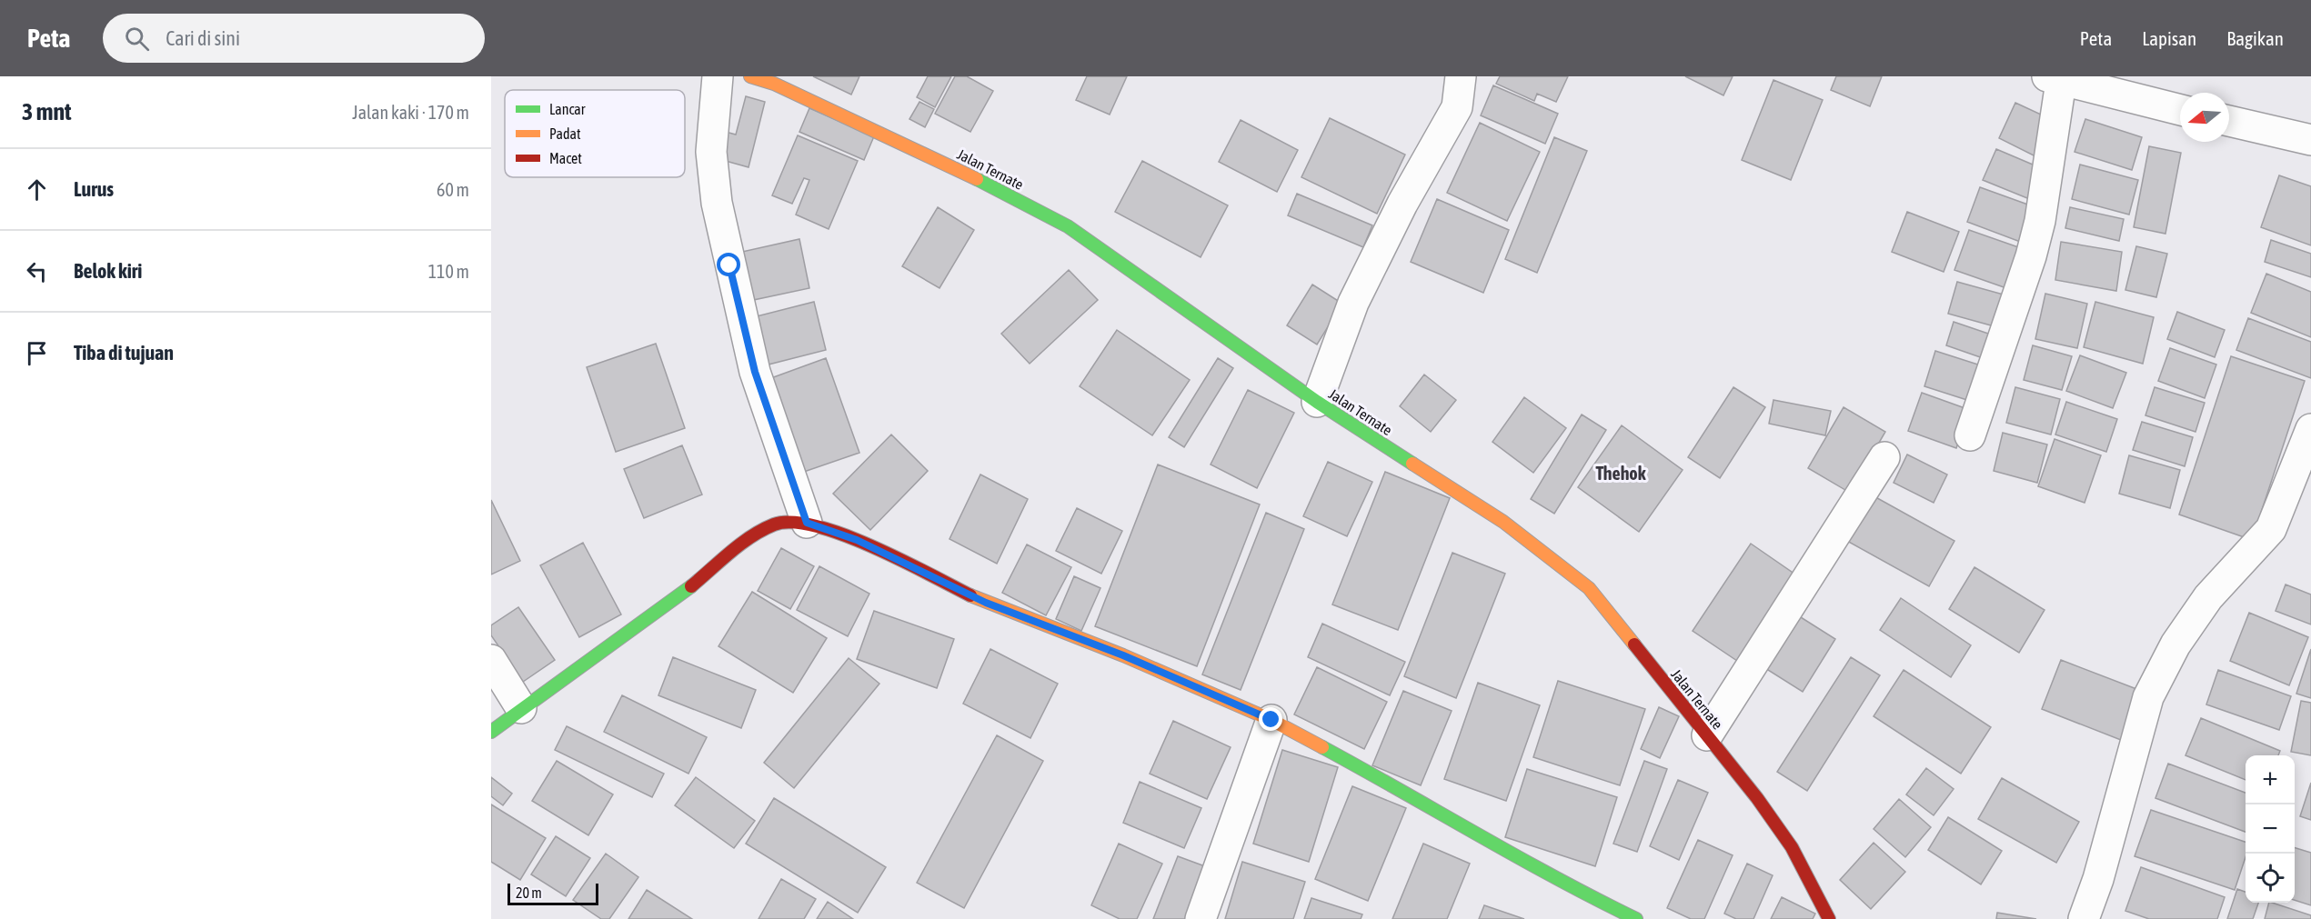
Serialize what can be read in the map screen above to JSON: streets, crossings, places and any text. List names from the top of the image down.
{
  "streets": {
    "street": ["Jalan Ternate"]
  },
  "districts": ["Thehok"],
  "legend": ["Lancar", "Padat", "Macet"],
  "scale_bar": "20 m",
  "north": "left",
  "page": {
    "header": "Peta",
    "search": "Cari di sini",
    "nav": ["Peta", "Lapisan", "Bagikan"],
    "heading": ["3 mnt", "Jalan kaki · 170 m"],
    "list": [
      ["Lurus", "60 m"],
      ["Belok kiri", "110 m"],
      "Tiba di tujuan"
    ],
    "map_buttons": ["+", "−"],
    "scale": "20 m"
  }
}
